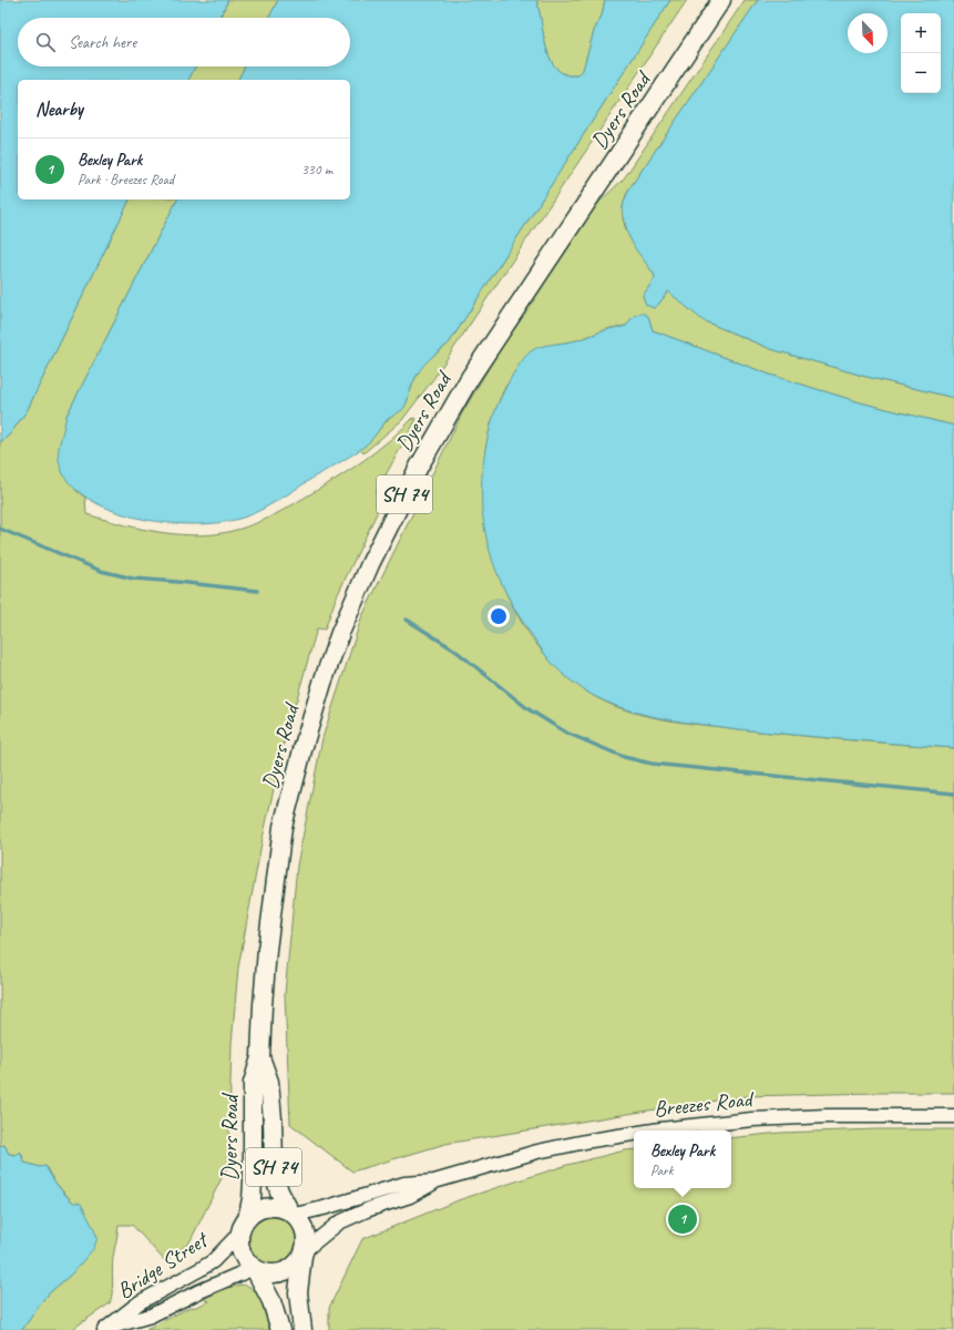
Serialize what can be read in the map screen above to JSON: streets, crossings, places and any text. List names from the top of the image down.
{
  "streets": {
    "highway": ["Dyers Road", "SH 74"],
    "main road": ["Breezes Road", "Bridge Street"]
  },
  "crossings": [
    ["Dyers Road", "SH 74"],
    ["Dyers Road", "Breezes Road"],
    ["Dyers Road", "Bridge Street"],
    ["SH 74", "Breezes Road"],
    ["SH 74", "Bridge Street"],
    ["Breezes Road", "Bridge Street"]
  ],
  "north": "bottom right",
  "page": {
    "map_buttons": ["+", "−"],
    "search": "Search here",
    "heading": "Nearby",
    "list": [
      {
        "mark": "1",
        "name": "Bexley Park",
        "note": "Park · Breezes Road",
        "value": "330 m"
      }
    ],
    "popup": ["Bexley Park", "Park"],
    "pins": "1"
  }
}
